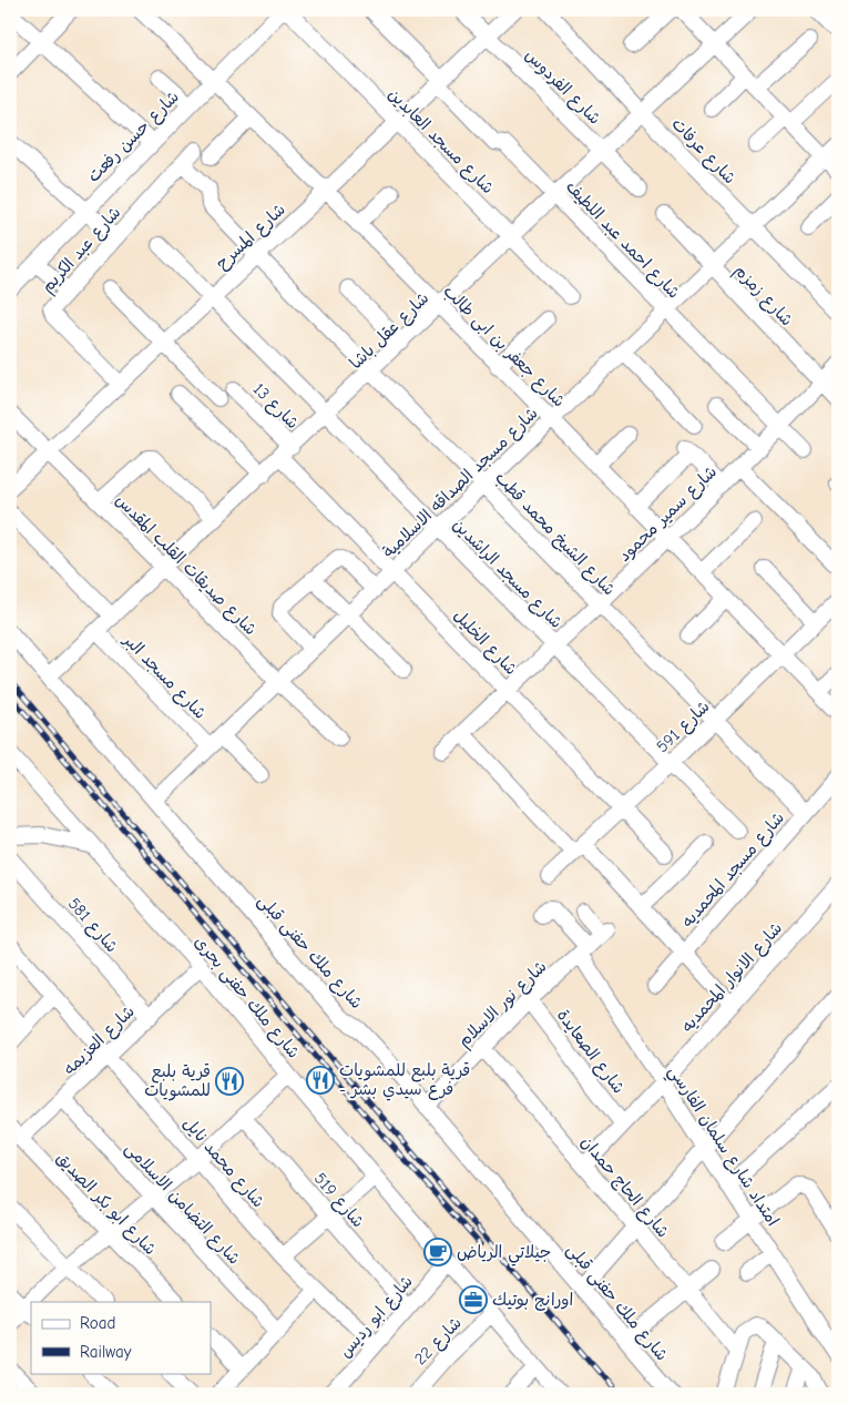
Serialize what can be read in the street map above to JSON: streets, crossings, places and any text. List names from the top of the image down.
{
  "streets": {
    "street": [
      "شارع الفردوس",
      "شارع حسن رفعت",
      "شارع مسجد العابدين",
      "شارع عرفات",
      "شارع المسرح",
      "شارع احمد عبد اللطيف",
      "شارع عبد الكريم",
      "شارع زمزم",
      "شارع عقل باشا",
      "شارع جعفر بن ابى طالب",
      "شارع 13",
      "شارع مسجد الصداقه الاسلامية",
      "شارع سمير محمود",
      "شارع الشيخ محمد قطب",
      "شارع صديقات القلب المقدس",
      "شارع مسجد الراشدين",
      "شارع الخليل",
      "شارع مسجد البر",
      "شارع 591",
      "شارع مسجد المحمديه",
      "شارع 581",
      "شارع ملك حفنى قبلى",
      "شارع الانوار المحمديه",
      "شارع ملك حفنى بحرى",
      "شارع نور الاسلام",
      "شارع العزيمه",
      "شارع الصعايدة",
      "امتداد شارع سلمان الفارسي",
      "شارع محمد نايل",
      "شارع الحاج حمدان",
      "شارع 519",
      "شارع ابو بكر الصديق",
      "شارع التضامن الاسلامى",
      "شارع ابو رديس",
      "شارع 22"
    ]
  },
  "crossings": [
    ["شارع الفردوس", "شارع المسرح"],
    ["شارع الفردوس", "شارع عقل باشا"],
    ["شارع حسن رفعت", "شارع جعفر بن ابى طالب"],
    ["شارع مسجد العابدين", "شارع المسرح"],
    ["شارع مسجد العابدين", "شارع عقل باشا"],
    ["شارع عرفات", "شارع عقل باشا"],
    ["شارع عرفات", "شارع مسجد الصداقه الاسلامية"],
    ["شارع المسرح", "شارع احمد عبد اللطيف"],
    ["شارع المسرح", "شارع عبد الكريم"],
    ["شارع المسرح", "شارع جعفر بن ابى طالب"],
    ["شارع المسرح", "شارع الشيخ محمد قطب"],
    ["شارع المسرح", "شارع صديقات القلب المقدس"],
    ["شارع المسرح", "شارع مسجد الراشدين"],
    ["شارع احمد عبد اللطيف", "شارع عقل باشا"],
    ["شارع احمد عبد اللطيف", "شارع مسجد الصداقه الاسلامية"],
    ["شارع احمد عبد اللطيف", "شارع سمير محمود"],
    ["شارع زمزم", "شارع مسجد الصداقه الاسلامية"],
    ["شارع زمزم", "شارع سمير محمود"],
    ["شارع عقل باشا", "شارع جعفر بن ابى طالب"],
    ["شارع عقل باشا", "شارع 13"],
    ["شارع عقل باشا", "شارع الشيخ محمد قطب"],
    ["شارع عقل باشا", "شارع صديقات القلب المقدس"],
    ["شارع عقل باشا", "شارع مسجد الراشدين"],
    ["شارع عقل باشا", "شارع الخليل"],
    ["شارع عقل باشا", "شارع مسجد البر"],
    ["شارع عقل باشا", "شارع ملك حفنى قبلى"],
    ["شارع جعفر بن ابى طالب", "شارع مسجد الصداقه الاسلامية"],
    ["شارع جعفر بن ابى طالب", "شارع سمير محمود"],
    ["شارع جعفر بن ابى طالب", "شارع 591"],
    ["شارع 13", "شارع الخليل"],
    ["شارع مسجد الصداقه الاسلامية", "شارع الشيخ محمد قطب"],
    ["شارع مسجد الصداقه الاسلامية", "شارع صديقات القلب المقدس"],
    ["شارع مسجد الصداقه الاسلامية", "شارع مسجد الراشدين"],
    ["شارع مسجد الصداقه الاسلامية", "شارع الخليل"],
    ["شارع مسجد الصداقه الاسلامية", "شارع مسجد البر"],
    ["شارع مسجد الصداقه الاسلامية", "شارع ملك حفنى قبلى"],
    ["شارع سمير محمود", "شارع الشيخ محمد قطب"],
    ["شارع سمير محمود", "شارع مسجد الراشدين"],
    ["شارع سمير محمود", "شارع الخليل"],
    ["شارع الشيخ محمد قطب", "شارع 591"],
    ["شارع الشيخ محمد قطب", "شارع مسجد المحمديه"],
    ["شارع مسجد الراشدين", "شارع 591"],
    ["شارع الخليل", "شارع 591"],
    ["شارع 581", "شارع العزيمه"],
    ["شارع ملك حفنى قبلى", "شارع نور الاسلام"],
    ["شارع الانوار المحمديه", "شارع الصعايدة"],
    ["شارع الانوار المحمديه", "امتداد شارع سلمان الفارسي"],
    ["شارع الانوار المحمديه", "شارع الحاج حمدان"],
    ["شارع ملك حفنى بحرى", "شارع العزيمه"],
    ["شارع ملك حفنى بحرى", "شارع ابو رديس"],
    ["شارع ملك حفنى بحرى", "شارع 22"],
    ["شارع نور الاسلام", "شارع الصعايدة"],
    ["شارع نور الاسلام", "امتداد شارع سلمان الفارسي"],
    ["شارع نور الاسلام", "شارع الحاج حمدان"],
    ["شارع العزيمه", "شارع محمد نايل"],
    ["شارع العزيمه", "شارع ابو بكر الصديق"],
    ["شارع العزيمه", "شارع التضامن الاسلامى"],
    ["شارع محمد نايل", "شارع ابو رديس"],
    ["شارع 519", "شارع ابو رديس"]
  ],
  "places": {
    "restaurant": ["قرية بلبع للمشويات - فرع سيدي بشر", "قرية بلبع للمشويات"],
    "cafe": ["جيلاتي الرياض"],
    "office": ["اورانج بوتيك"]
  },
  "legend": ["Road", "Railway"]
}
